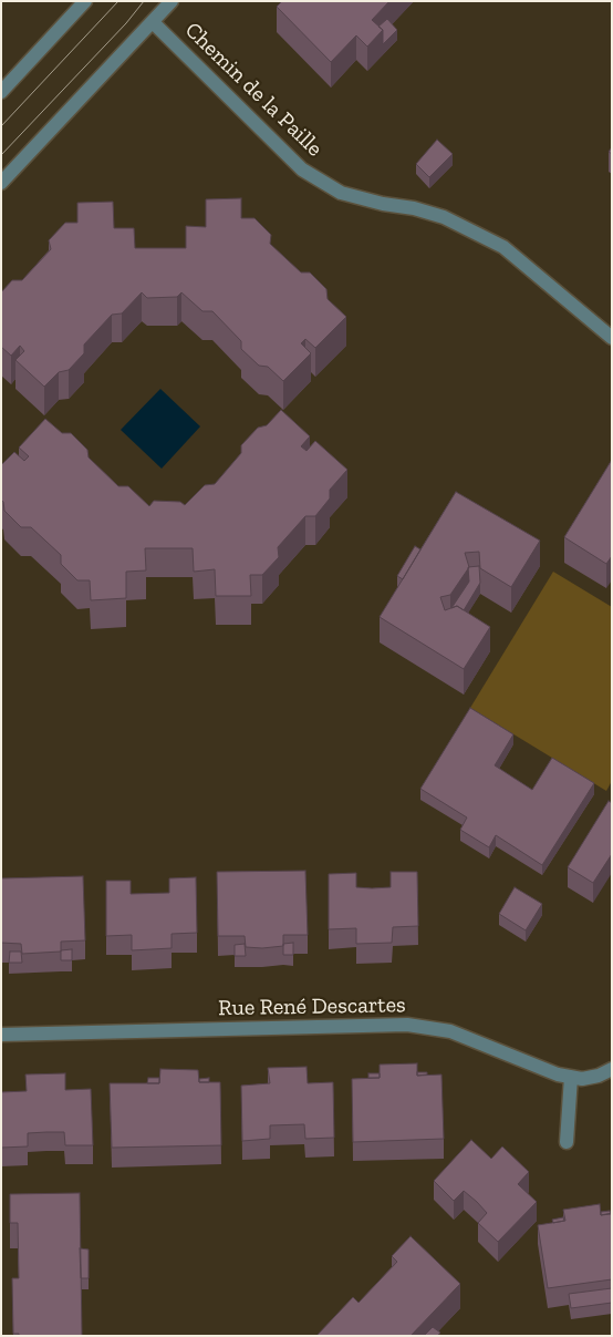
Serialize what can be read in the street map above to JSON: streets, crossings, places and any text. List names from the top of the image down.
{
  "streets": {
    "street": ["Chemin de la Paille", "Rue René Descartes"]
  }
}
